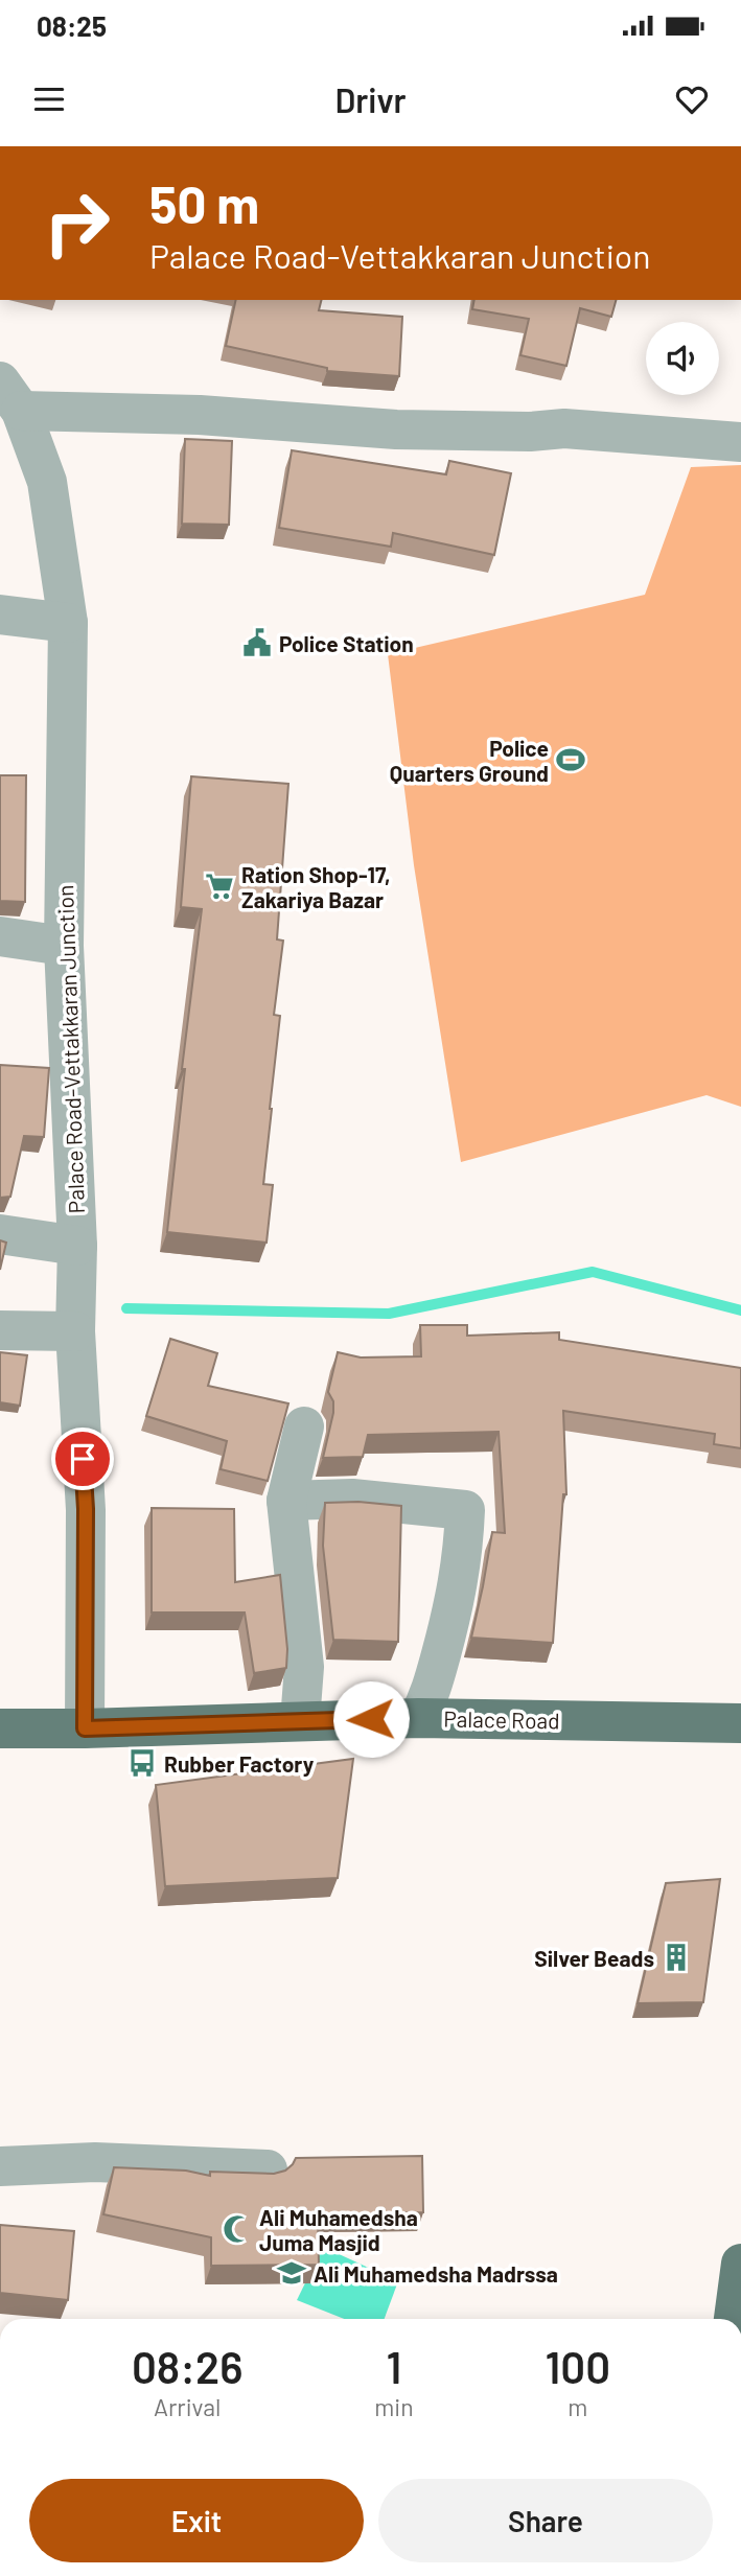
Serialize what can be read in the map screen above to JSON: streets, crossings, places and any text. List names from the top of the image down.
{
  "streets": {
    "main road": ["Palace Road"],
    "street": ["Palace Road-Vettakkaran Junction"]
  },
  "crossings": [
    ["Palace Road-Vettakkaran Junction", "Palace Road"]
  ],
  "places": {
    "public building": ["Police Station"],
    "sports": ["Police Quarters Ground"],
    "supermarket": ["Ration Shop-17, Zakariya Bazar"],
    "bus stop": ["Rubber Factory"],
    "building": ["Silver Beads"],
    "mosque": ["Ali Muhamedsha Juma Masjid"],
    "school or university": ["Ali Muhamedsha Madrssa"]
  },
  "page": {
    "status": "08:25",
    "header": "Drivr",
    "turn": ["50 m", "Palace Road-Vettakkaran Junction"],
    "eta": [
      "08:26",
      "Arrival",
      "1",
      "min",
      "100",
      "m"
    ],
    "buttons": ["Exit", "Share"]
  }
}
